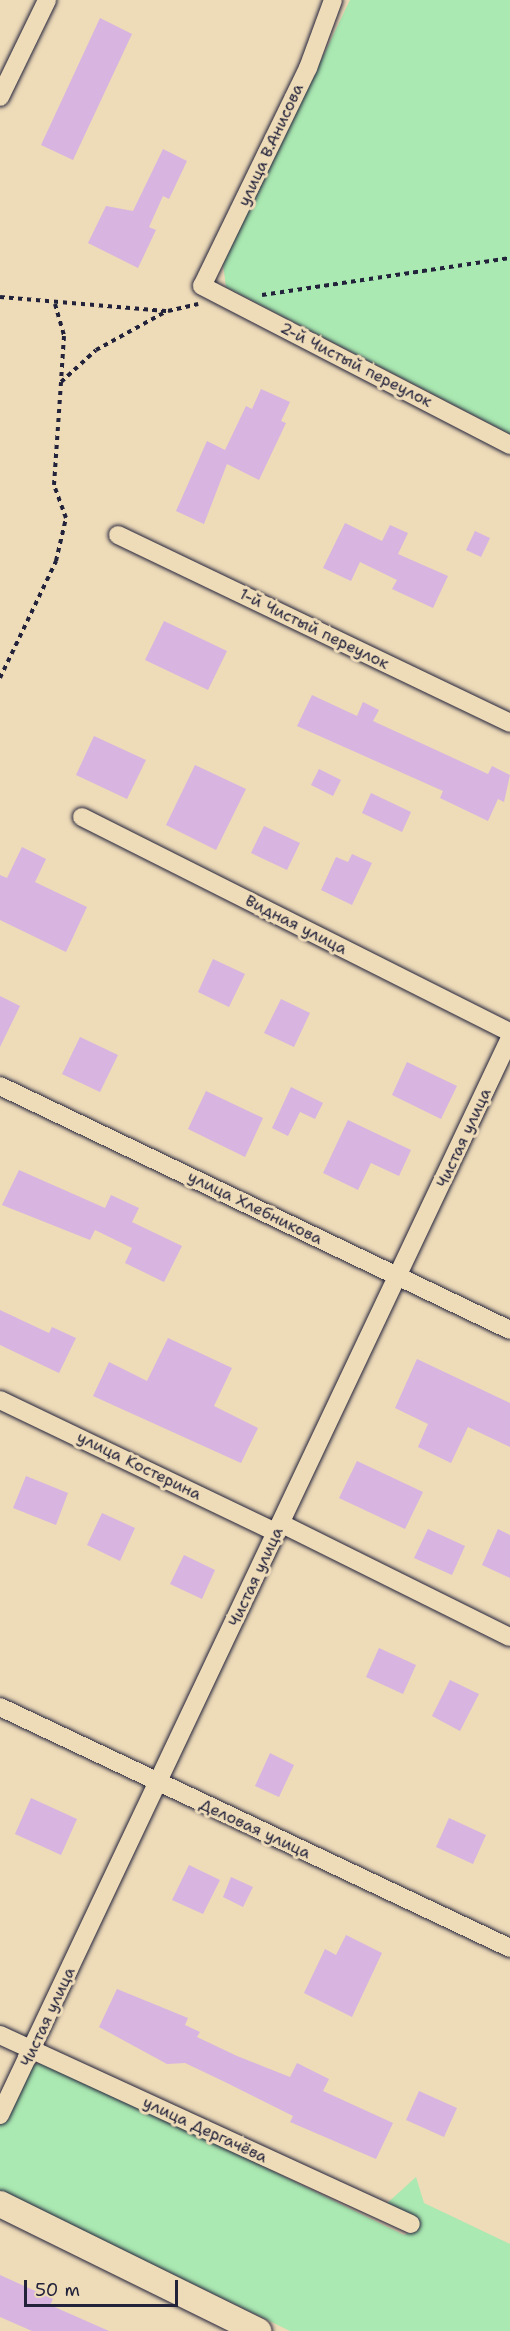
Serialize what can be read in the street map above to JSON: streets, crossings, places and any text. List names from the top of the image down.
{
  "streets": {
    "street": [
      "улица В.Анисова",
      "2-й Чистый переулок",
      "1-й Чистый переулок",
      "Видная улица",
      "Чистая улица",
      "улица Хлебникова",
      "улица Костерина",
      "Деловая улица",
      "улица Дергачёва"
    ]
  },
  "crossings": [
    ["улица В.Анисова", "2-й Чистый переулок"],
    ["Чистая улица", "улица Хлебникова"],
    ["Чистая улица", "улица Костерина"],
    ["Чистая улица", "Деловая улица"],
    ["Чистая улица", "улица Дергачёва"]
  ],
  "scale_bar": "50 m"
}
